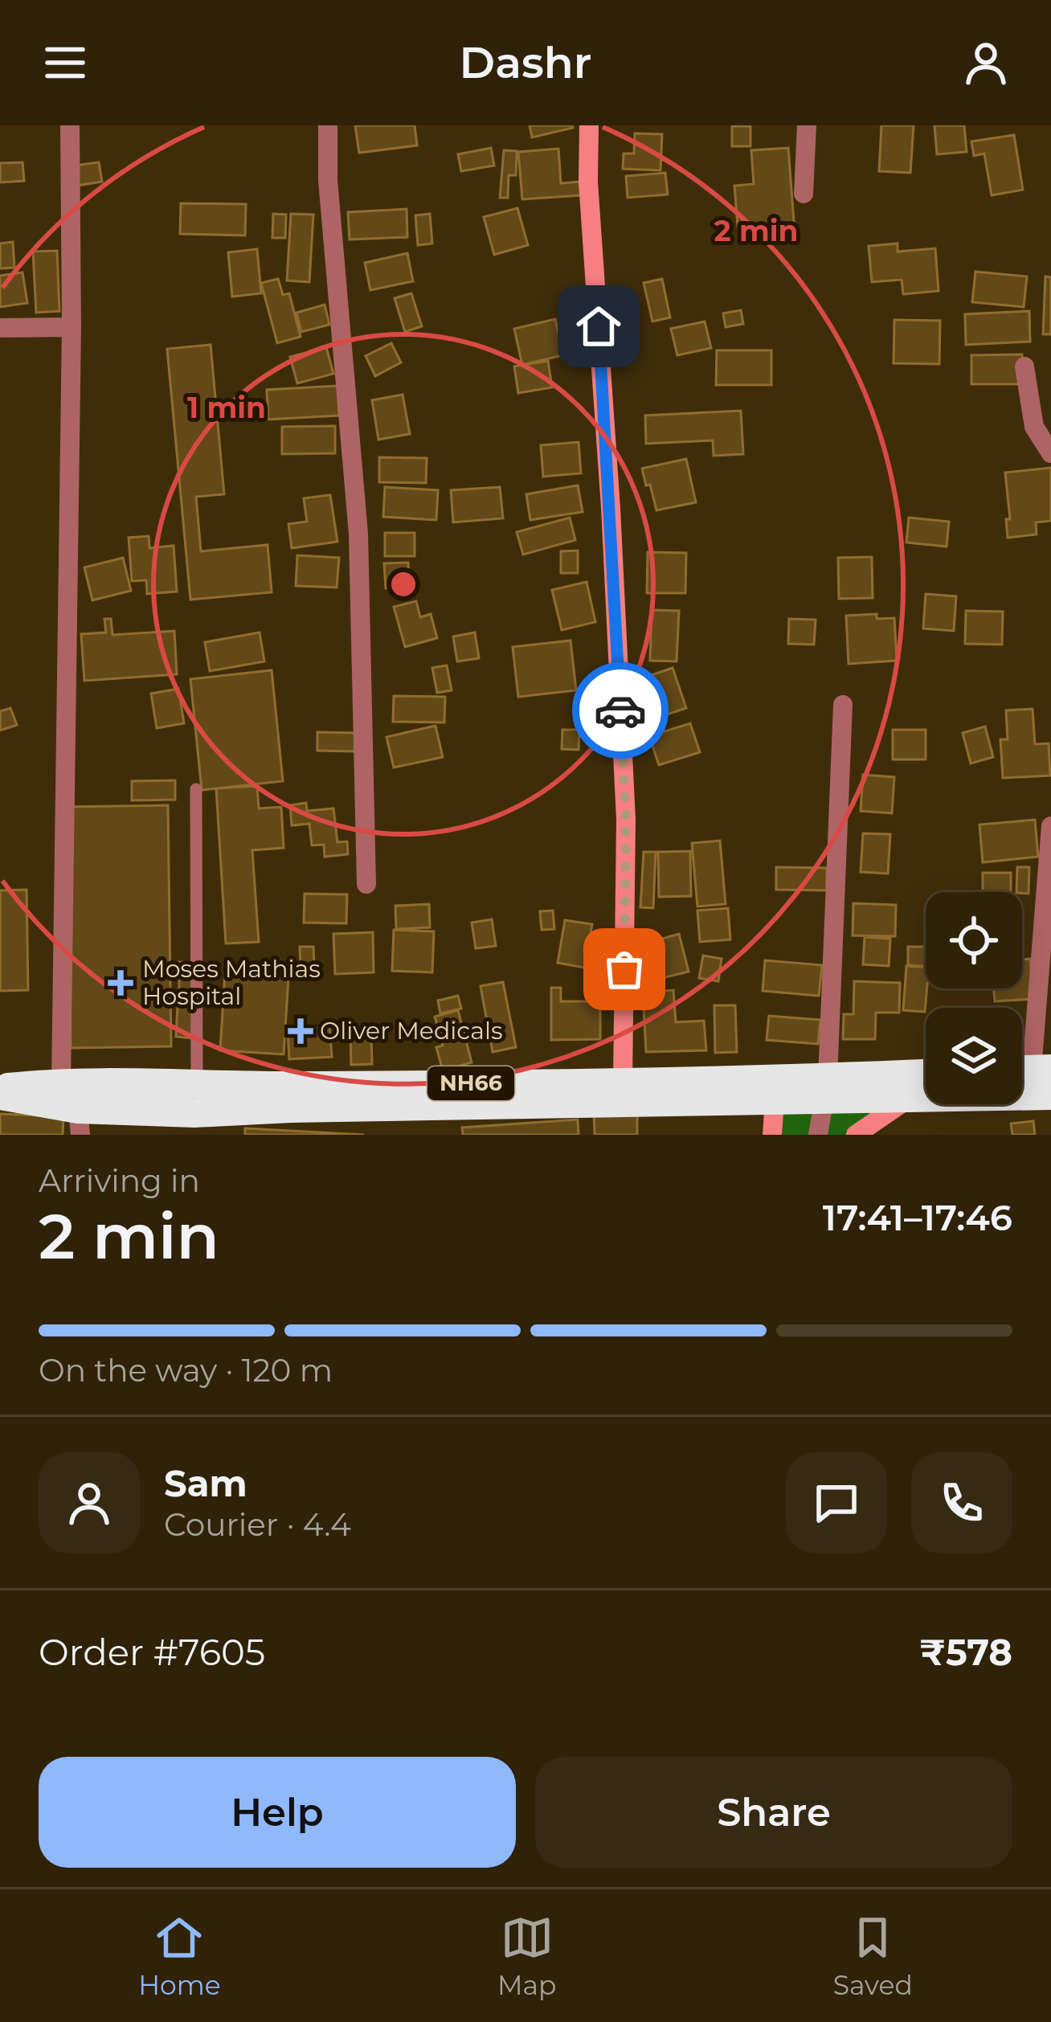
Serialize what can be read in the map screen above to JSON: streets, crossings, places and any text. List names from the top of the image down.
{
  "streets": {
    "highway": ["NH66"]
  },
  "places": {
    "health": ["Moses Mathias Hospital", "Oliver Medicals"]
  },
  "page": {
    "header": "Dashr",
    "heading": ["2 min", "Arriving in", "17:41–17:46"],
    "panel": [
      "Sam",
      "Courier · 4.4",
      "Order #7605",
      "₹578"
    ],
    "bar": "On the way · 120 m",
    "buttons": ["Help", "Share"],
    "tabs": ["Home", "Map", "Saved"]
  },
  "rings": ["2 min", "1 min"]
}
